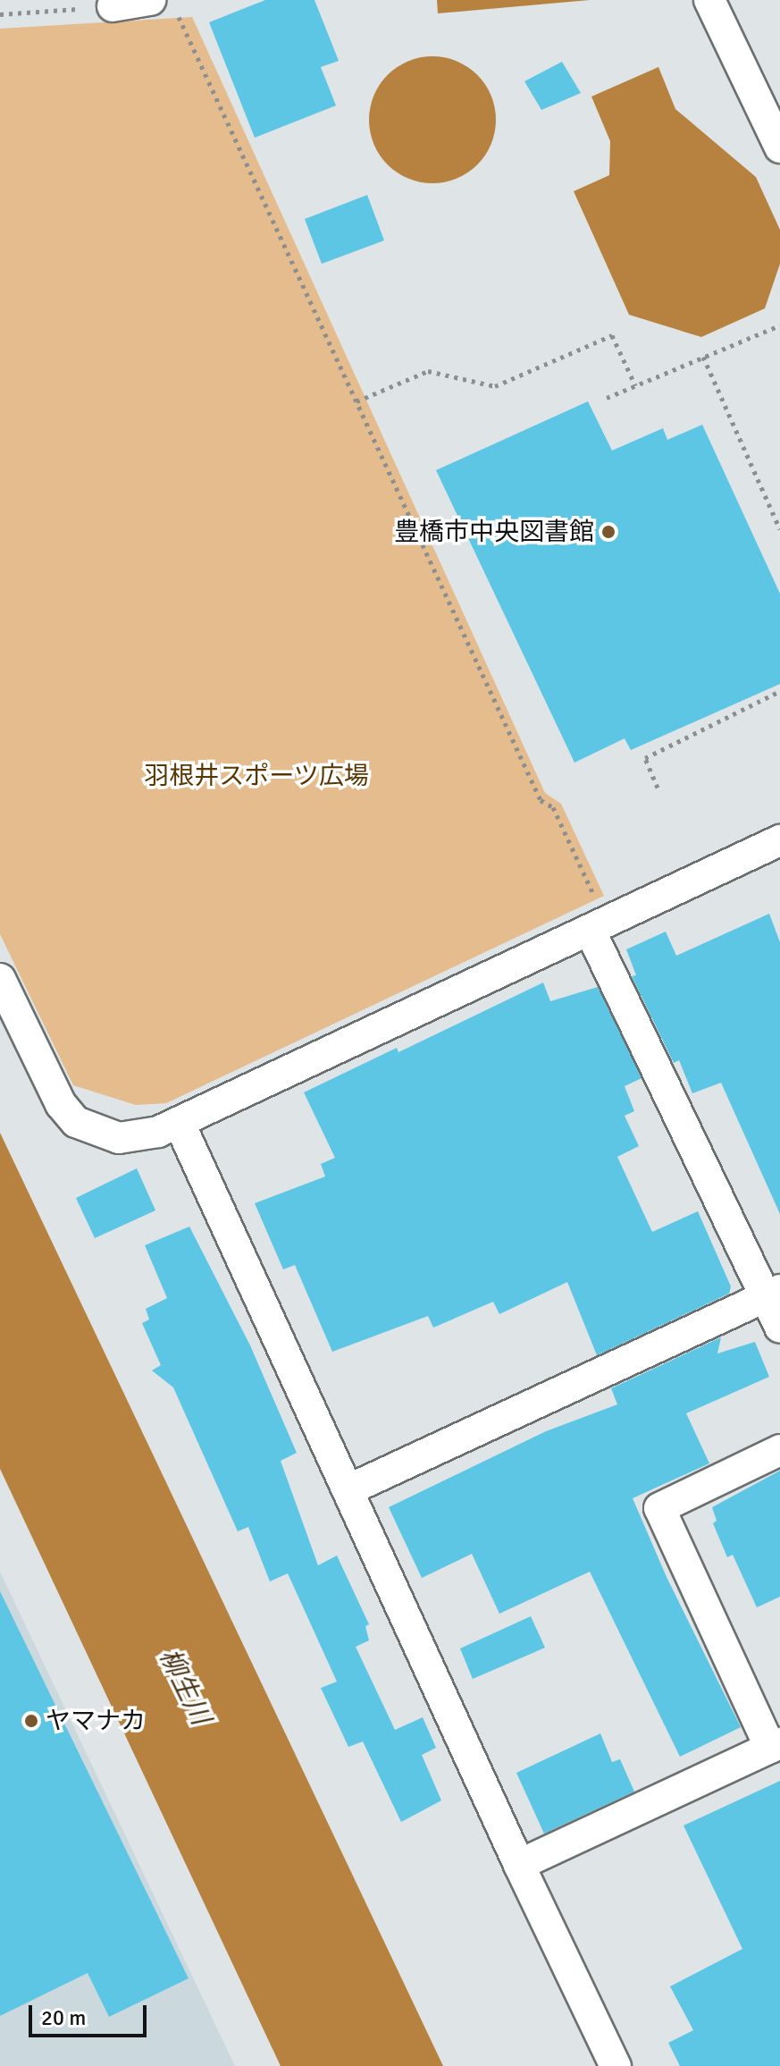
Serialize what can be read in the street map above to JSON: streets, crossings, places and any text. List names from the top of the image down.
{
  "water": ["柳生川"],
  "parks": ["羽根井スポーツ広場"],
  "places": ["豊橋市中央図書館", "ヤマナカ"],
  "scale_bar": "20 m"
}
